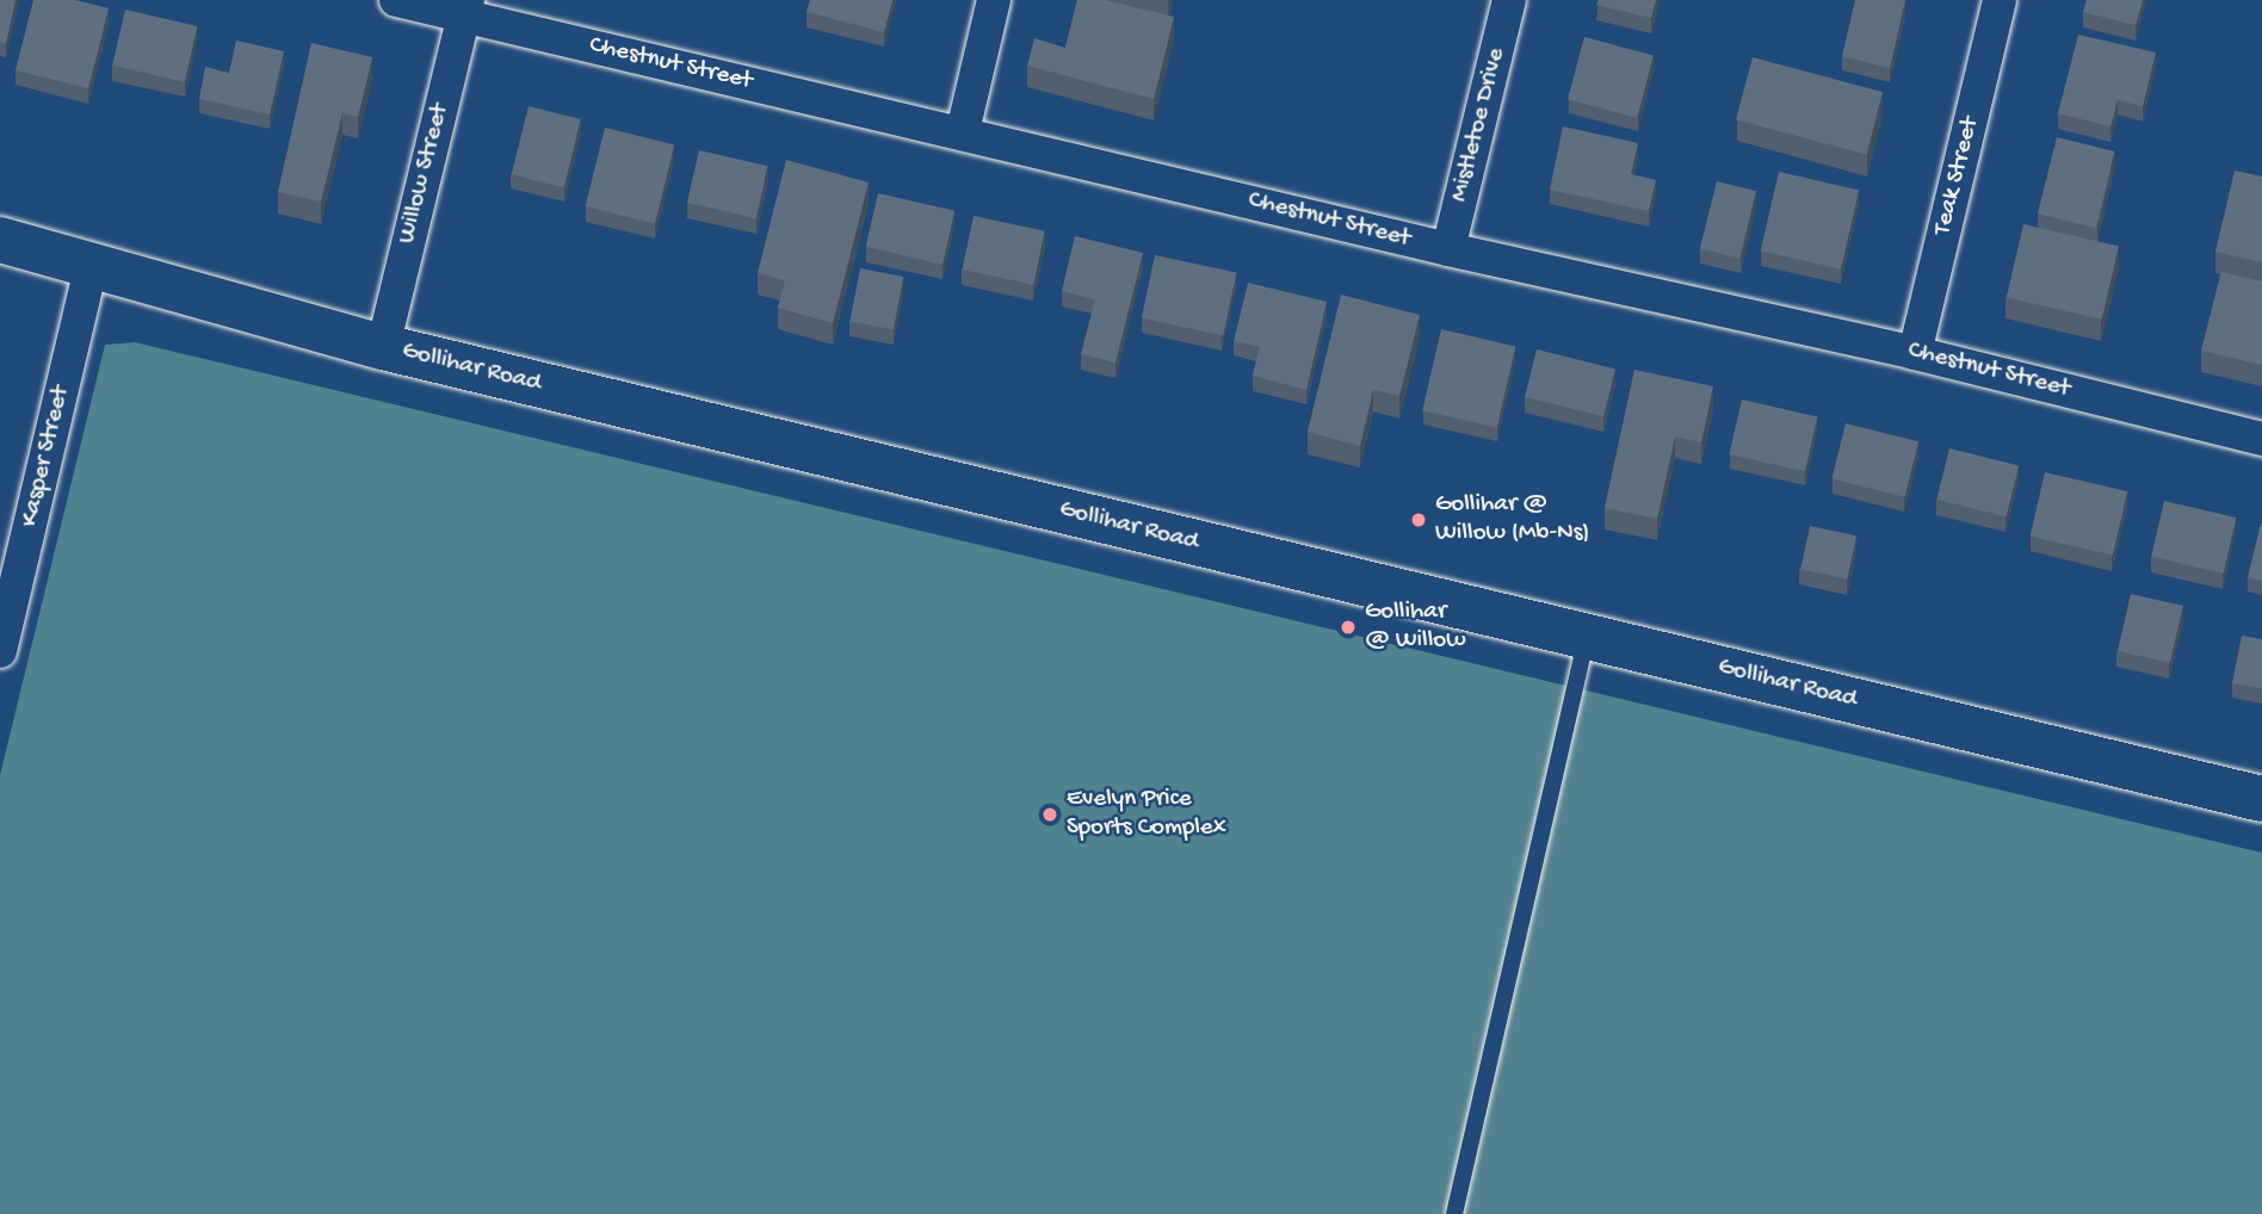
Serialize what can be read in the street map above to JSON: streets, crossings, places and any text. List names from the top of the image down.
{
  "streets": {
    "main road": ["Gollihar Road"],
    "street": [
      "Chestnut Street",
      "Mistletoe Drive",
      "Willow Street",
      "Teak Street",
      "Kasper Street"
    ]
  },
  "crossings": [
    ["Chestnut Street", "Mistletoe Drive"],
    ["Chestnut Street", "Willow Street"],
    ["Chestnut Street", "Teak Street"],
    ["Willow Street", "Gollihar Road"],
    ["Gollihar Road", "Kasper Street"]
  ],
  "places": ["Gollihar @ Willow (Mb-Ns)", "Gollihar @ Willow", "Evelyn Price Sports Complex"]
}
